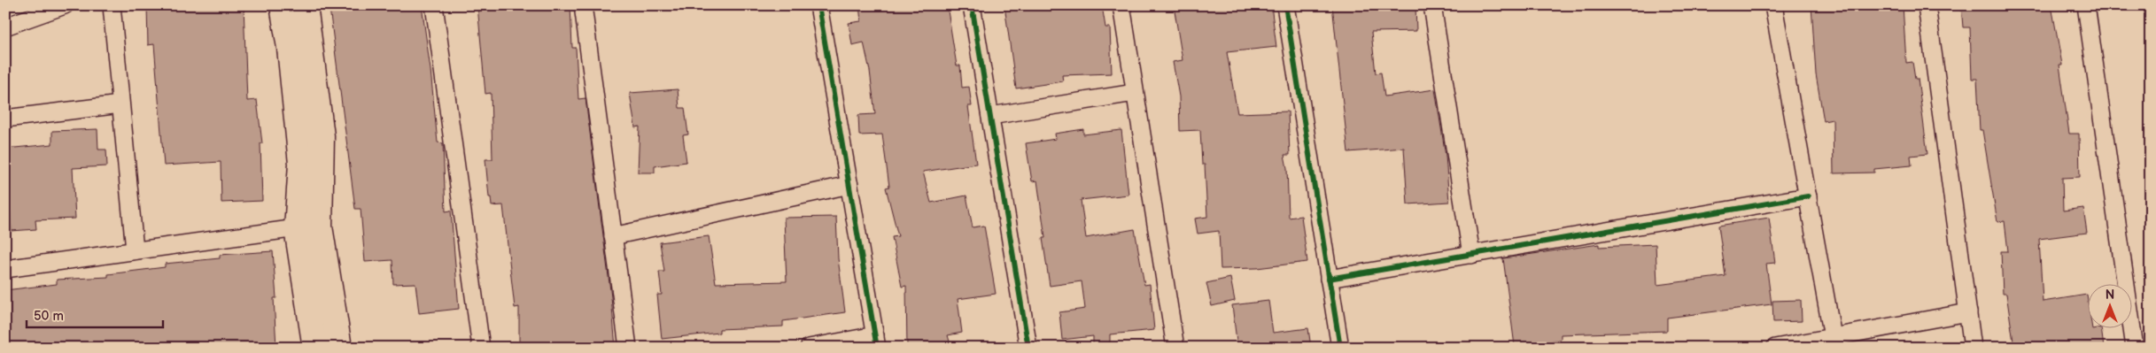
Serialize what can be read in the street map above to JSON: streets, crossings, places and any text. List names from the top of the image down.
{
  "scale_bar": "50 m",
  "north": "top"
}
